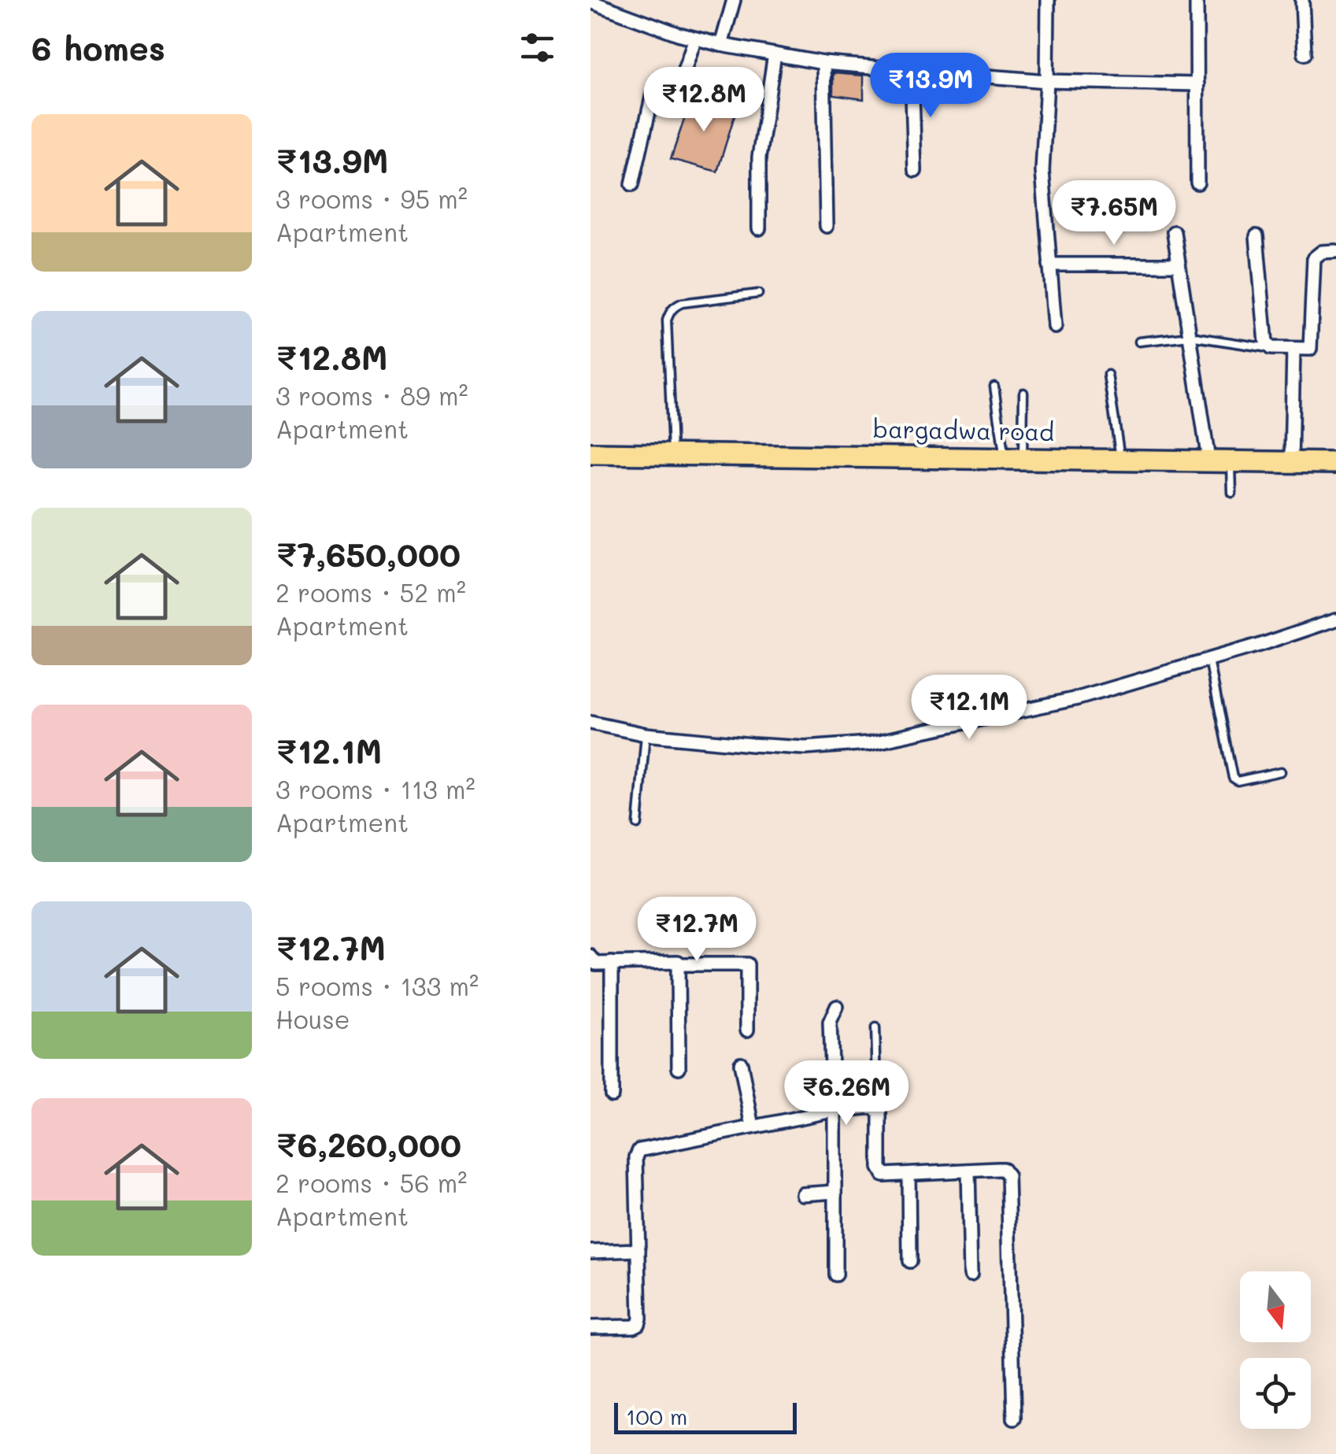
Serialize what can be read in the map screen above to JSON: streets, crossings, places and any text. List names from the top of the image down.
{
  "streets": {
    "main road": ["bargadwa road"]
  },
  "scale_bar": "100 m",
  "north": "bottom",
  "page": {
    "heading": "6 homes",
    "price": [
      "₹13.9M",
      "₹12.8M",
      "₹7.65M",
      "₹12.1M",
      "₹12.7M",
      "₹6.26M"
    ],
    "list": [
      {
        "name": "₹13.9M",
        "note": "3 rooms · 95 m² · Apartment"
      },
      {
        "name": "₹12.8M",
        "note": "3 rooms · 89 m² · Apartment"
      },
      {
        "name": "₹7,650,000",
        "note": "2 rooms · 52 m² · Apartment"
      },
      {
        "name": "₹12.1M",
        "note": "3 rooms · 113 m² · Apartment"
      },
      {
        "name": "₹12.7M",
        "note": "5 rooms · 133 m² · House"
      },
      {
        "name": "₹6,260,000",
        "note": "2 rooms · 56 m² · Apartment"
      }
    ],
    "scale": "100 m"
  }
}
